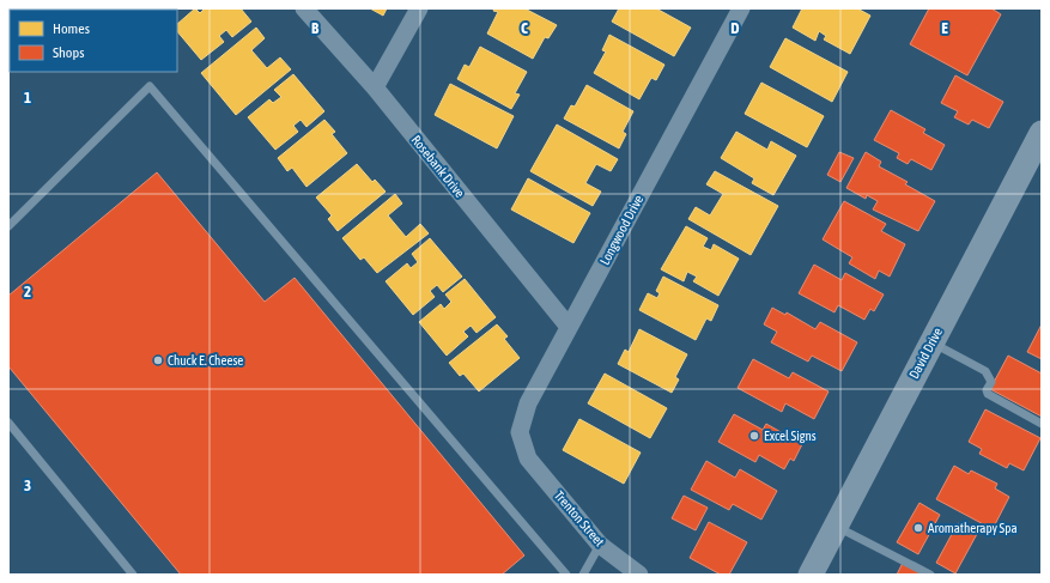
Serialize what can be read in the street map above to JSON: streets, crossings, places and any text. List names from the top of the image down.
{
  "streets": {
    "main road": ["David Drive"],
    "street": ["Rosebank Drive", "Longwood Drive", "Trenton Street"]
  },
  "crossings": [
    ["Rosebank Drive", "Longwood Drive"],
    ["Longwood Drive", "Trenton Street"]
  ],
  "places": ["Chuck E. Cheese", "Excel Signs", "Aromatherapy Spa"],
  "legend": ["Homes", "Shops"],
  "grid": {
    "columns": [
      "B",
      "C",
      "D",
      "E"
    ],
    "rows": ["1", "2", "3"]
  }
}
